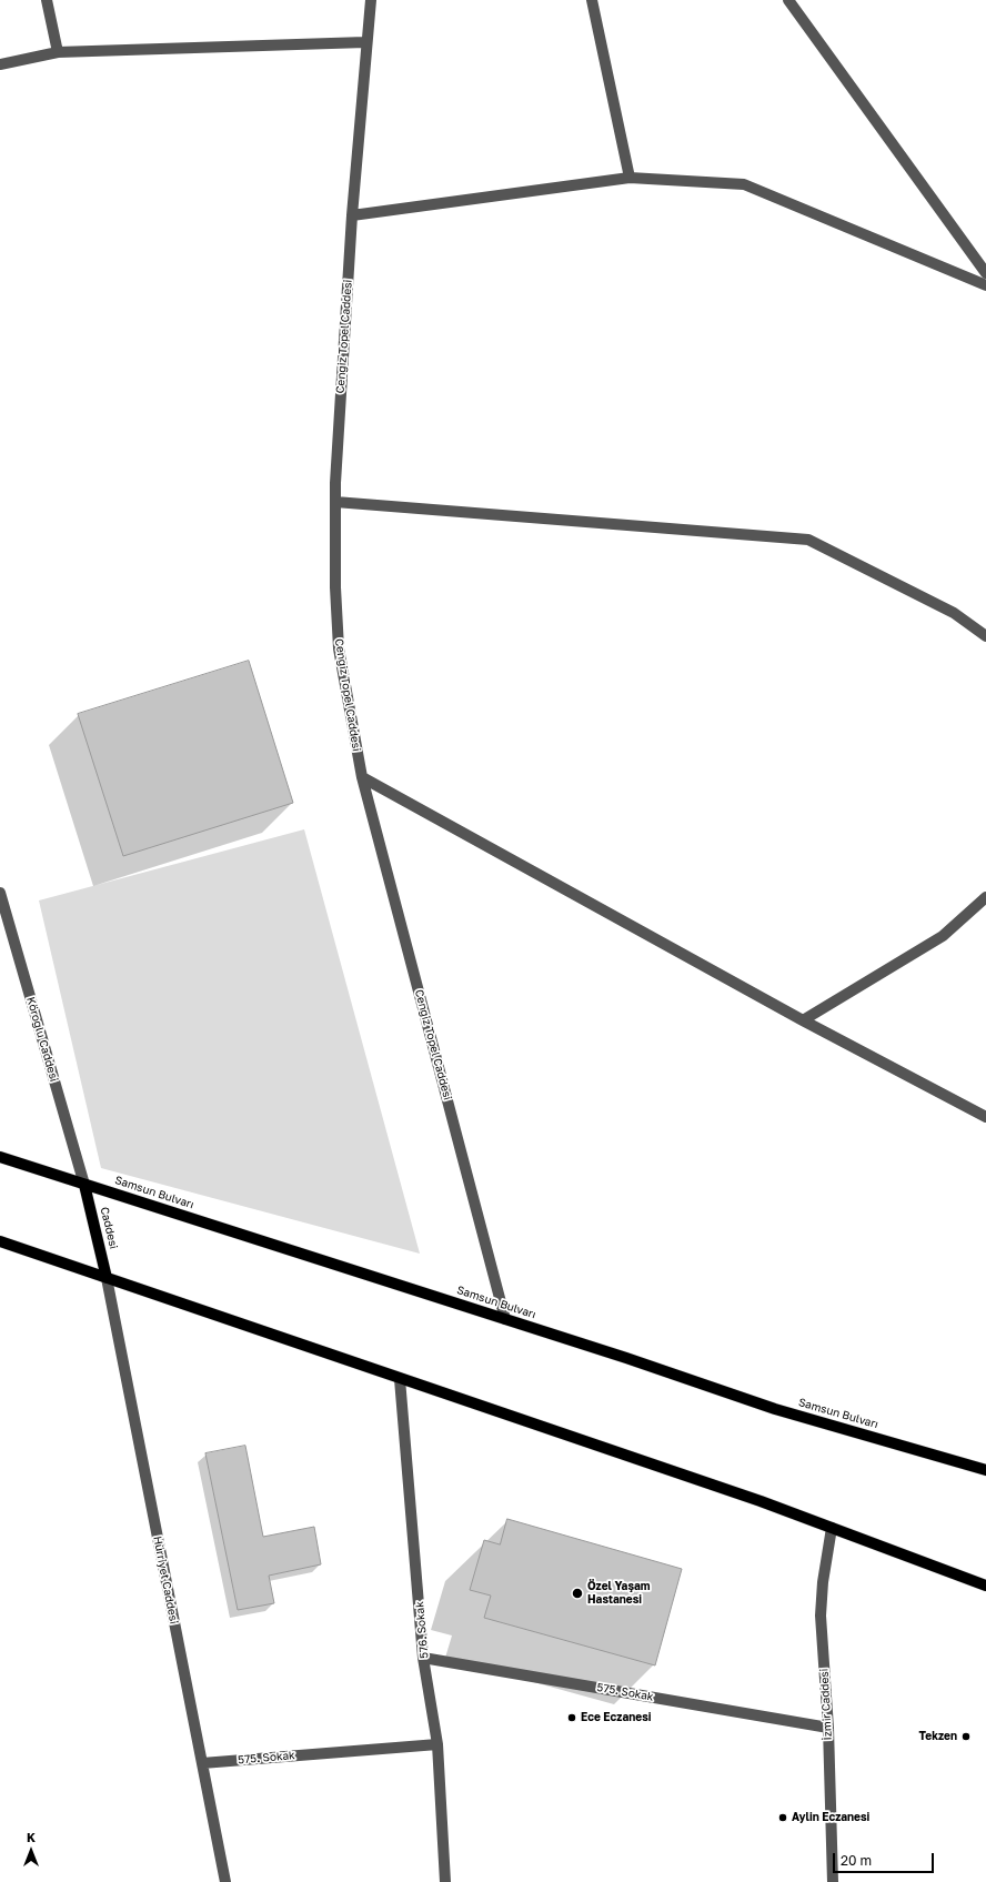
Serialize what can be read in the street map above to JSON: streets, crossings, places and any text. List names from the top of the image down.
{
  "streets": {
    "main road": ["Samsun Bulvarı", "Caddesi"],
    "street": [
      "Cengiz Topel Caddesi",
      "Köroğlu Caddesi",
      "Hürriyet Caddesi",
      "576. Sokak",
      "575. Sokak",
      "İzmir Caddesi"
    ]
  },
  "crossings": [
    ["Cengiz Topel Caddesi", "Samsun Bulvarı"],
    ["Köroğlu Caddesi", "Samsun Bulvarı"],
    ["Köroğlu Caddesi", "Caddesi"],
    ["Samsun Bulvarı", "Caddesi"],
    ["Caddesi", "Hürriyet Caddesi"],
    ["Hürriyet Caddesi", "575. Sokak"],
    ["576. Sokak", "575. Sokak"],
    ["575. Sokak", "İzmir Caddesi"]
  ],
  "places": [
    "Özel Yaşam Hastanesi",
    "Ece Eczanesi",
    "Tekzen",
    "Aylin Eczanesi"
  ],
  "scale_bar": "20 m",
  "north": "top"
}
